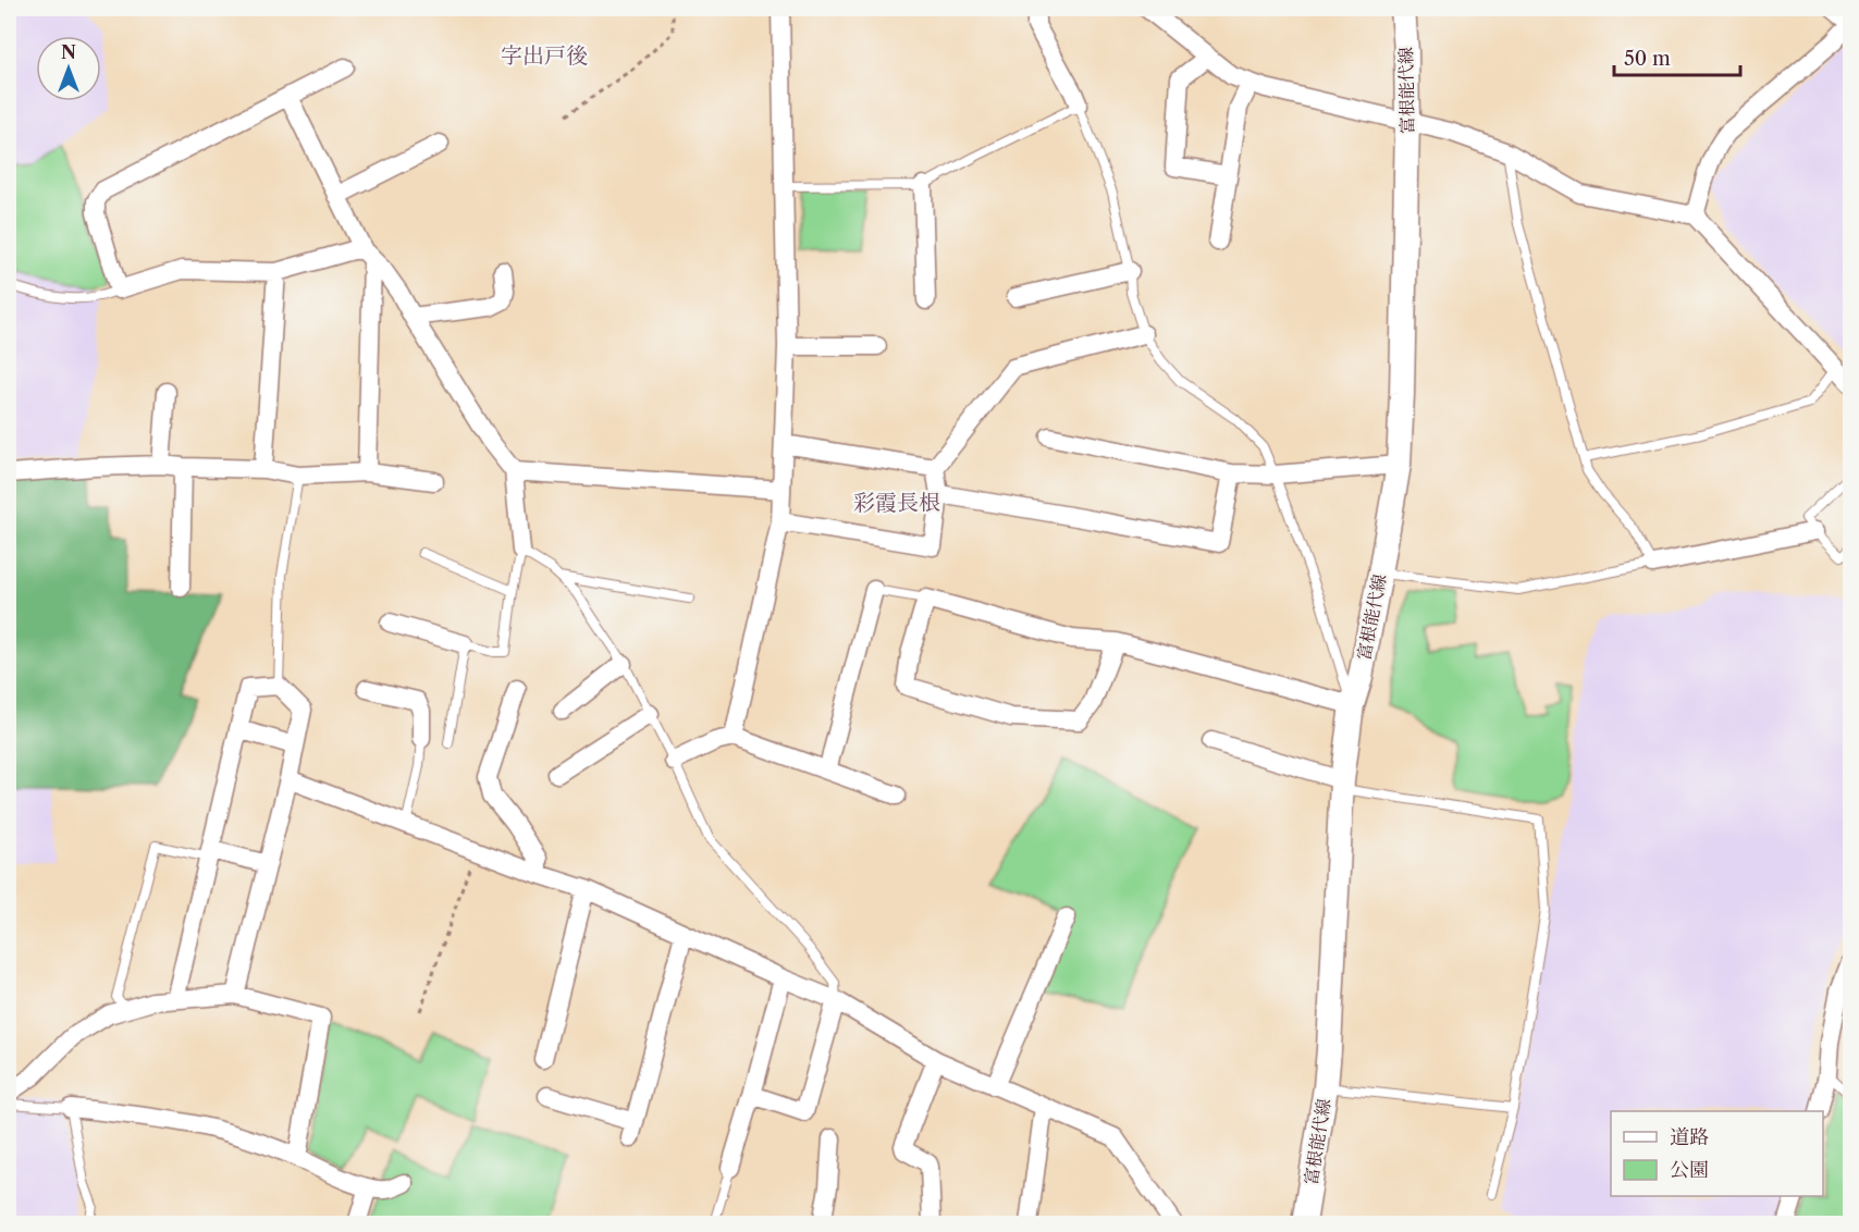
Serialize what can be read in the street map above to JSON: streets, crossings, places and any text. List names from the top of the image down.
{
  "streets": {
    "main road": ["富根能代線"]
  },
  "districts": ["字出戸後", "彩霞長根"],
  "legend": ["道路", "公園"],
  "scale_bar": "50 m",
  "north": "top"
}
